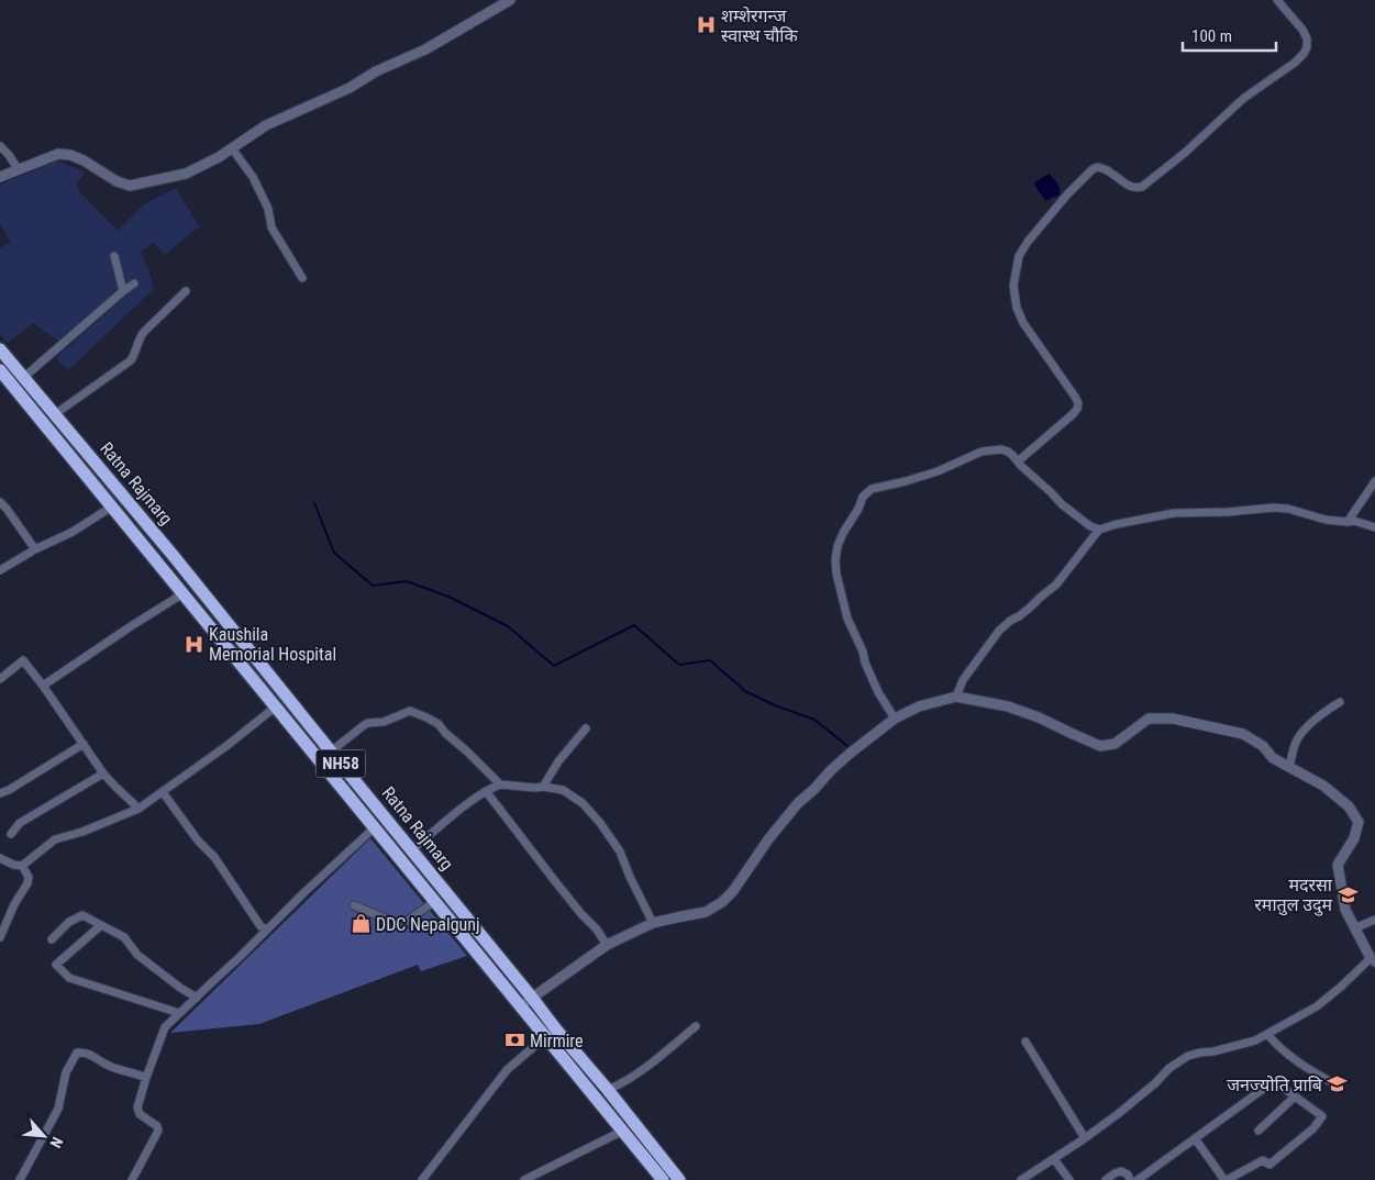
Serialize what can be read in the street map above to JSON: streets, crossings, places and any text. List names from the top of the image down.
{
  "streets": {
    "highway": ["Ratna Rajmarg", "NH58"]
  },
  "places": {
    "hospital": ["शम्शेरगन्ज स्वास्थ चौकि", "Kaushila Memorial Hospital"],
    "school or university": ["मदरसा रमातुल उदुम", "जनज्योति प्राबि"],
    "shop": ["DDC Nepalgunj"],
    "bank": ["Mirmire"]
  },
  "scale_bar": "100 m",
  "north": "bottom right"
}
